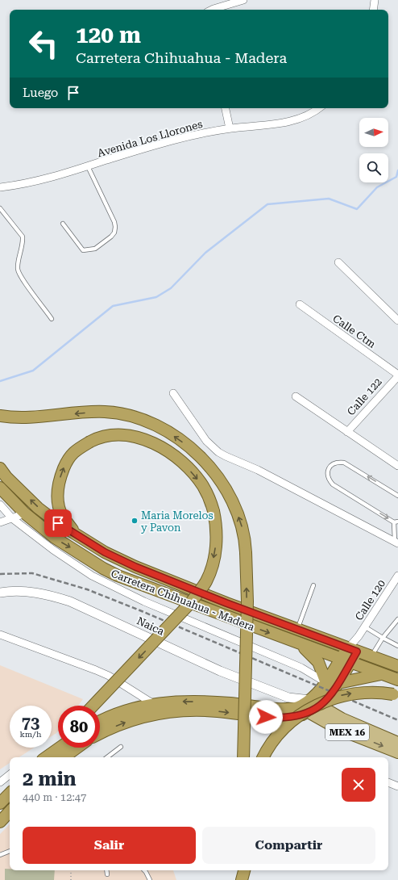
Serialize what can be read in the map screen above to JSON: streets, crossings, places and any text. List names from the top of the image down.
{
  "streets": {
    "highway": ["Carretera Chihuahua - Madera"],
    "main road": ["MEX 16"],
    "street": [
      "Avenida Los Llorones",
      "Calle Ctm",
      "Calle 122",
      "Calle 120",
      "Naica"
    ]
  },
  "crossings": [
    ["Calle Ctm", "Calle 122"],
    ["Carretera Chihuahua - Madera", "Calle 120"],
    ["Naica", "MEX 16"]
  ],
  "places": ["Maria Morelos y Pavon"],
  "north": "right",
  "page": {
    "turn": ["120 m", "Carretera Chihuahua - Madera"],
    "then": "Luego",
    "speed": "73 km/h",
    "limit": "80",
    "heading": ["2 min", "440 m · 12:47"],
    "buttons": ["Salir", "Compartir"]
  }
}
